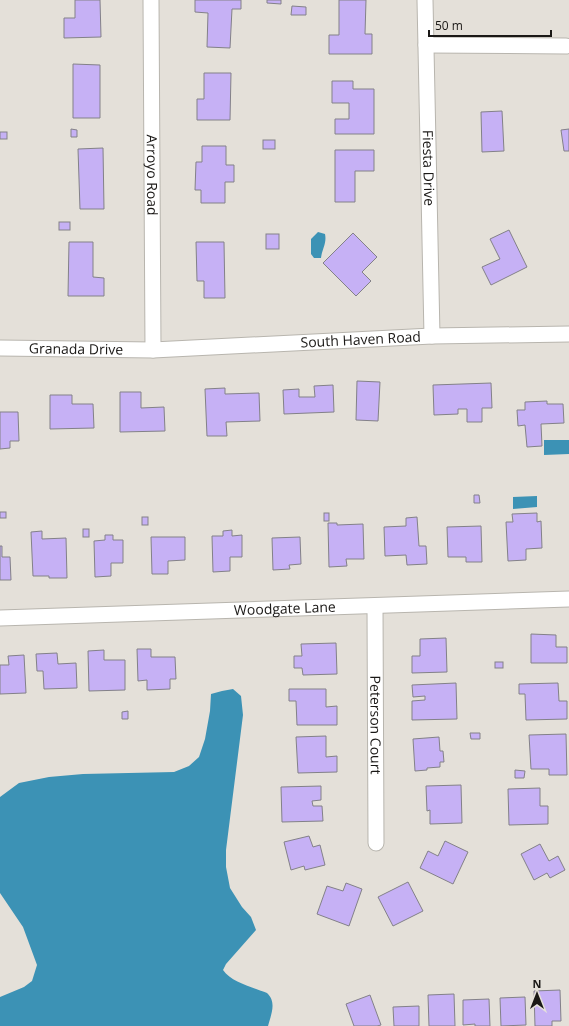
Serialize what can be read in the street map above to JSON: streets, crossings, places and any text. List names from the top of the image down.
{
  "streets": {
    "street": [
      "Fiesta Drive",
      "Arroyo Road",
      "South Haven Road",
      "Granada Drive",
      "Woodgate Lane",
      "Peterson Court"
    ]
  },
  "crossings": [
    ["Fiesta Drive", "South Haven Road"],
    ["Arroyo Road", "South Haven Road"],
    ["Arroyo Road", "Granada Drive"],
    ["South Haven Road", "Granada Drive"],
    ["Woodgate Lane", "Peterson Court"]
  ],
  "scale_bar": "50 m",
  "north": "top"
}
